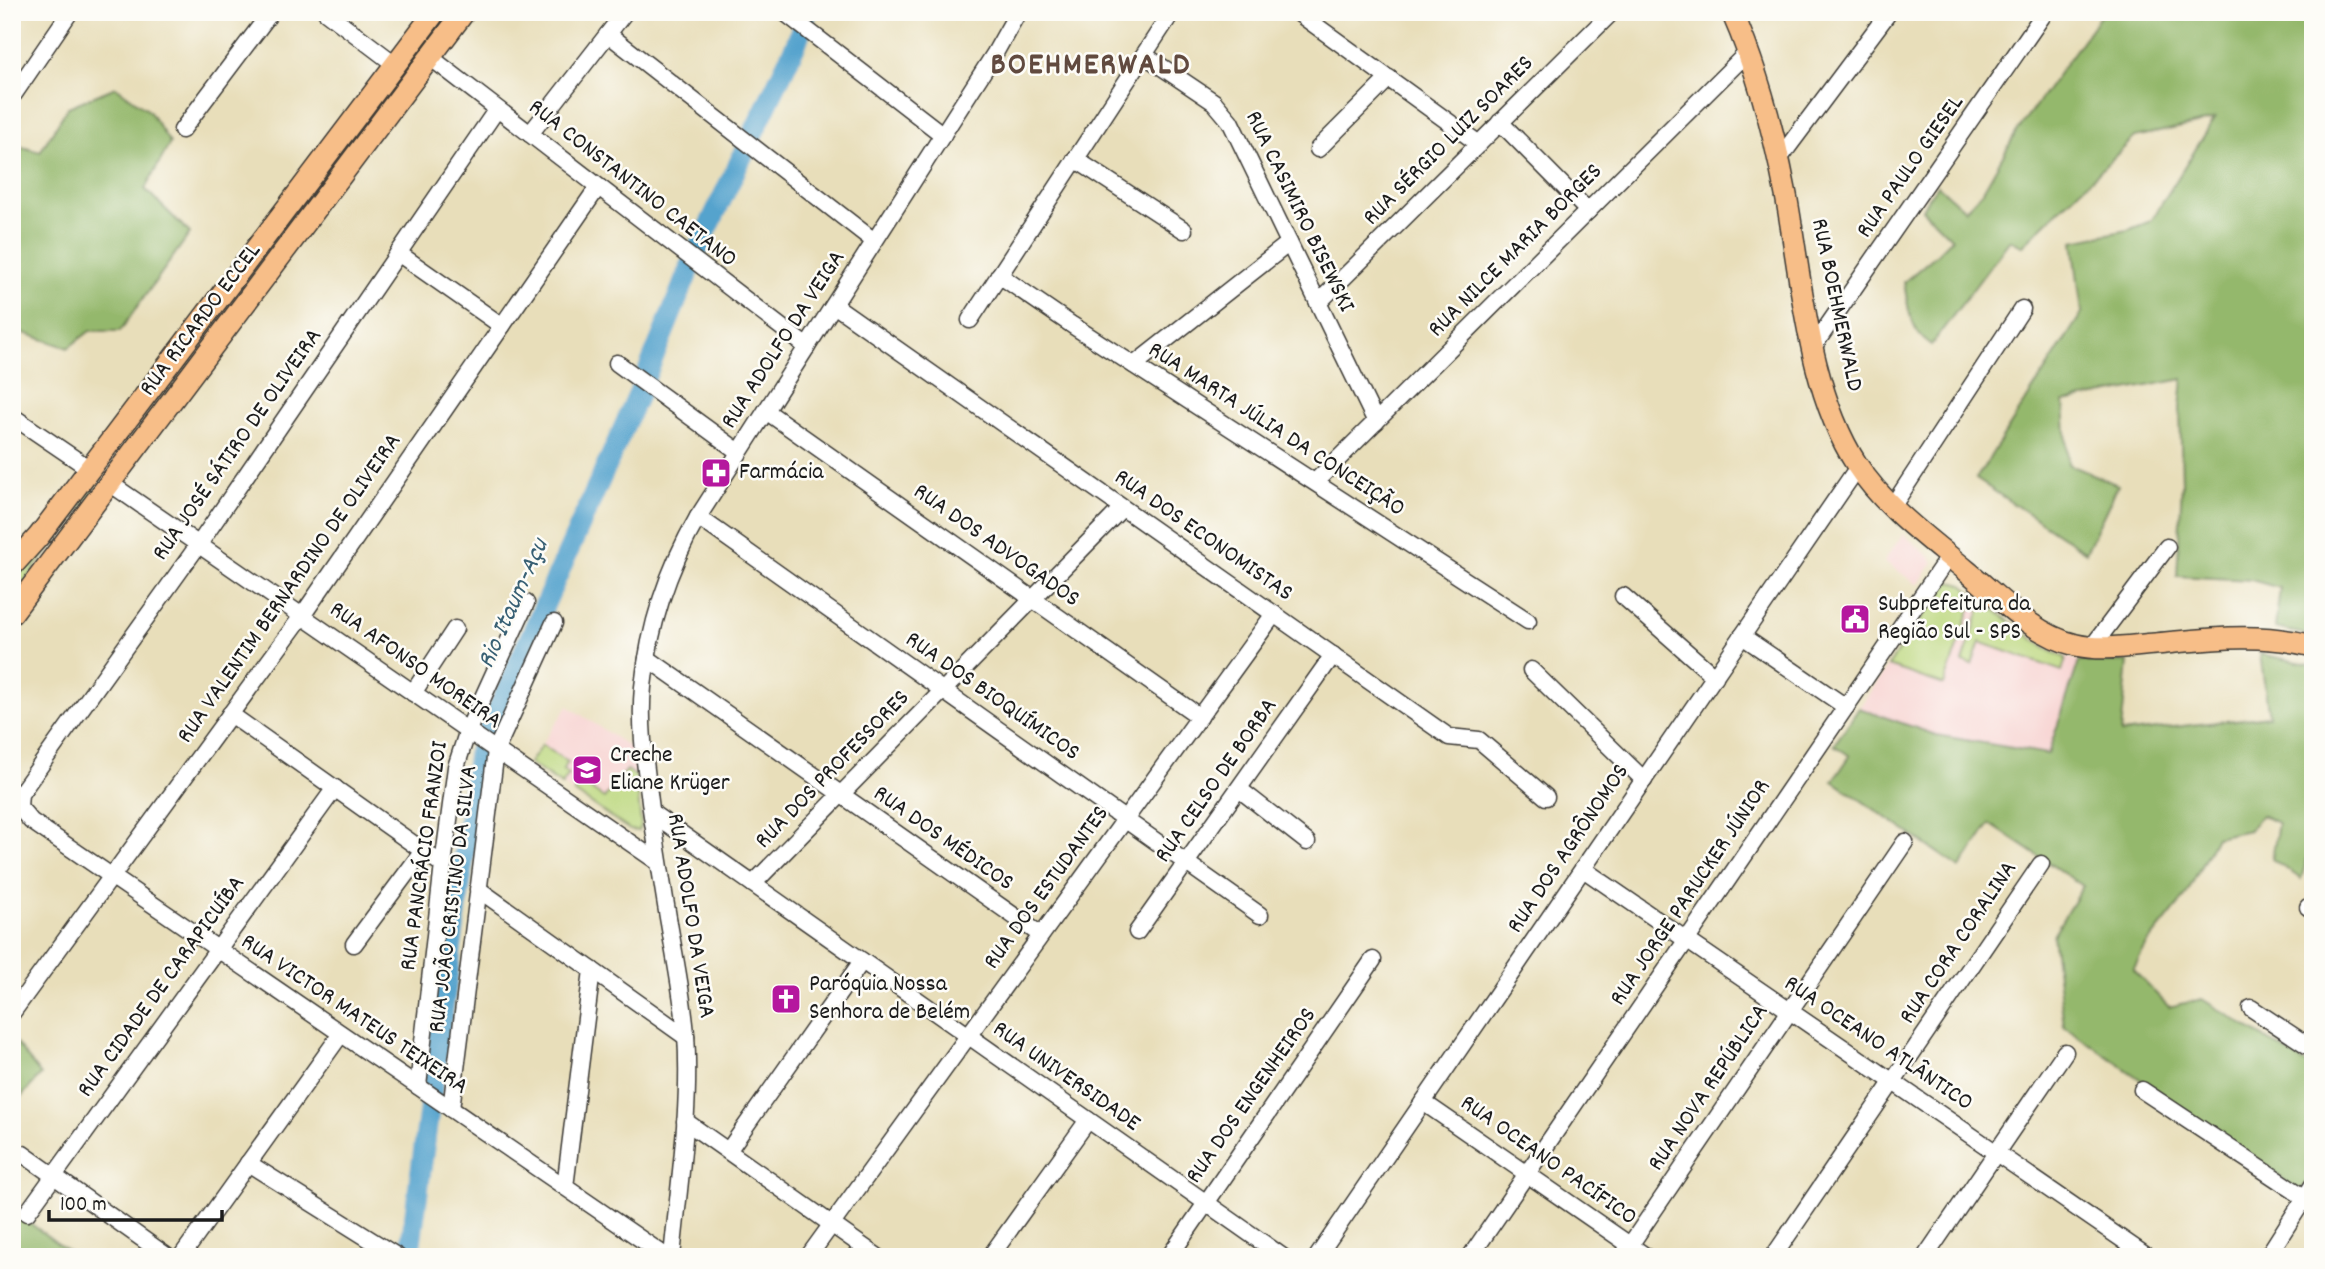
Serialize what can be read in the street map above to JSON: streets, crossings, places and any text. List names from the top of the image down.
{
  "streets": {
    "main road": ["RUA BOEHMERWALD", "RUA RICARDO ECCEL"],
    "street": [
      "RUA SÉRGIO LUIZ SOARES",
      "RUA PAULO GIESEL",
      "RUA CONSTANTINO CAETANO",
      "RUA CASIMIRO BISEWSKI",
      "RUA NILCE MARIA BORGES",
      "RUA ADOLFO DA VEIGA",
      "RUA MARTA JÚLIA DA CONCEIÇÃO",
      "RUA JOSÉ SÁTIRO DE OLIVEIRA",
      "RUA DOS ECONOMISTAS",
      "RUA DOS ADVOGADOS",
      "RUA VALENTIM BERNARDINO DE OLIVEIRA",
      "RUA AFONSO MOREIRA",
      "RUA DOS BIOQUÍMICOS",
      "RUA DOS PROFESSORES",
      "RUA CELSO DE BORBA",
      "RUA DOS MÉDICOS",
      "RUA DOS AGRÔNOMOS",
      "RUA PANCRÁCIO FRANZOI",
      "RUA DOS ESTUDANTES",
      "RUA JORGE PARUCKER JÚNIOR",
      "RUA JOÃO CRISTINO DA SILVA",
      "RUA CORA CORALINA",
      "RUA CIDADE DE CARAPICUÍBA",
      "RUA VICTOR MATEUS TEIXEIRA",
      "RUA OCEANO ATLÂNTICO",
      "RUA UNIVERSIDADE",
      "RUA NOVA REPÚBLICA",
      "RUA DOS ENGENHEIROS",
      "RUA OCEANO PACÍFICO"
    ]
  },
  "crossings": [
    ["RUA SÉRGIO LUIZ SOARES", "RUA CASIMIRO BISEWSKI"],
    ["RUA PAULO GIESEL", "RUA BOEHMERWALD"],
    ["RUA CONSTANTINO CAETANO", "RUA RICARDO ECCEL"],
    ["RUA CONSTANTINO CAETANO", "RUA ADOLFO DA VEIGA"],
    ["RUA CONSTANTINO CAETANO", "RUA JOSÉ SÁTIRO DE OLIVEIRA"],
    ["RUA CONSTANTINO CAETANO", "RUA VALENTIM BERNARDINO DE OLIVEIRA"],
    ["RUA CASIMIRO BISEWSKI", "RUA NILCE MARIA BORGES"],
    ["RUA NILCE MARIA BORGES", "RUA BOEHMERWALD"],
    ["RUA NILCE MARIA BORGES", "RUA MARTA JÚLIA DA CONCEIÇÃO"],
    ["RUA BOEHMERWALD", "RUA DOS AGRÔNOMOS"],
    ["RUA BOEHMERWALD", "RUA JORGE PARUCKER JÚNIOR"],
    ["RUA RICARDO ECCEL", "RUA AFONSO MOREIRA"],
    ["RUA ADOLFO DA VEIGA", "RUA DOS ECONOMISTAS"],
    ["RUA ADOLFO DA VEIGA", "RUA DOS ADVOGADOS"],
    ["RUA ADOLFO DA VEIGA", "RUA AFONSO MOREIRA"],
    ["RUA ADOLFO DA VEIGA", "RUA DOS BIOQUÍMICOS"],
    ["RUA ADOLFO DA VEIGA", "RUA DOS MÉDICOS"],
    ["RUA ADOLFO DA VEIGA", "RUA VICTOR MATEUS TEIXEIRA"],
    ["RUA ADOLFO DA VEIGA", "RUA UNIVERSIDADE"],
    ["RUA JOSÉ SÁTIRO DE OLIVEIRA", "RUA AFONSO MOREIRA"],
    ["RUA JOSÉ SÁTIRO DE OLIVEIRA", "RUA VICTOR MATEUS TEIXEIRA"],
    ["RUA DOS ECONOMISTAS", "RUA DOS PROFESSORES"],
    ["RUA DOS ECONOMISTAS", "RUA CELSO DE BORBA"],
    ["RUA DOS ECONOMISTAS", "RUA DOS ESTUDANTES"],
    ["RUA DOS ADVOGADOS", "RUA DOS PROFESSORES"],
    ["RUA DOS ADVOGADOS", "RUA DOS ESTUDANTES"],
    ["RUA VALENTIM BERNARDINO DE OLIVEIRA", "RUA AFONSO MOREIRA"],
    ["RUA VALENTIM BERNARDINO DE OLIVEIRA", "RUA VICTOR MATEUS TEIXEIRA"],
    ["RUA AFONSO MOREIRA", "RUA PANCRÁCIO FRANZOI"],
    ["RUA AFONSO MOREIRA", "RUA JOÃO CRISTINO DA SILVA"],
    ["RUA DOS BIOQUÍMICOS", "RUA DOS PROFESSORES"],
    ["RUA DOS BIOQUÍMICOS", "RUA CELSO DE BORBA"],
    ["RUA DOS BIOQUÍMICOS", "RUA DOS ESTUDANTES"],
    ["RUA DOS PROFESSORES", "RUA DOS MÉDICOS"],
    ["RUA DOS PROFESSORES", "RUA UNIVERSIDADE"],
    ["RUA DOS MÉDICOS", "RUA DOS ESTUDANTES"],
    ["RUA DOS AGRÔNOMOS", "RUA OCEANO ATLÂNTICO"],
    ["RUA DOS AGRÔNOMOS", "RUA OCEANO PACÍFICO"],
    ["RUA PANCRÁCIO FRANZOI", "RUA JOÃO CRISTINO DA SILVA"],
    ["RUA PANCRÁCIO FRANZOI", "RUA VICTOR MATEUS TEIXEIRA"],
    ["RUA DOS ESTUDANTES", "RUA UNIVERSIDADE"],
    ["RUA JORGE PARUCKER JÚNIOR", "RUA OCEANO ATLÂNTICO"],
    ["RUA JORGE PARUCKER JÚNIOR", "RUA OCEANO PACÍFICO"],
    ["RUA JOÃO CRISTINO DA SILVA", "RUA VICTOR MATEUS TEIXEIRA"],
    ["RUA CORA CORALINA", "RUA OCEANO ATLÂNTICO"],
    ["RUA CIDADE DE CARAPICUÍBA", "RUA VICTOR MATEUS TEIXEIRA"],
    ["RUA OCEANO ATLÂNTICO", "RUA NOVA REPÚBLICA"],
    ["RUA UNIVERSIDADE", "RUA DOS ENGENHEIROS"],
    ["RUA NOVA REPÚBLICA", "RUA OCEANO PACÍFICO"]
  ],
  "districts": ["BOEHMERWALD"],
  "water": ["Rio Itaum-Açu"],
  "places": {
    "pharmacy": ["Farmácia"],
    "public building": ["Subprefeitura da Região Sul - SPS"],
    "school or university": ["Creche Eliane Krüger"],
    "church": ["Paróquia Nossa Senhora de Belém"]
  },
  "scale_bar": "100 m"
}
